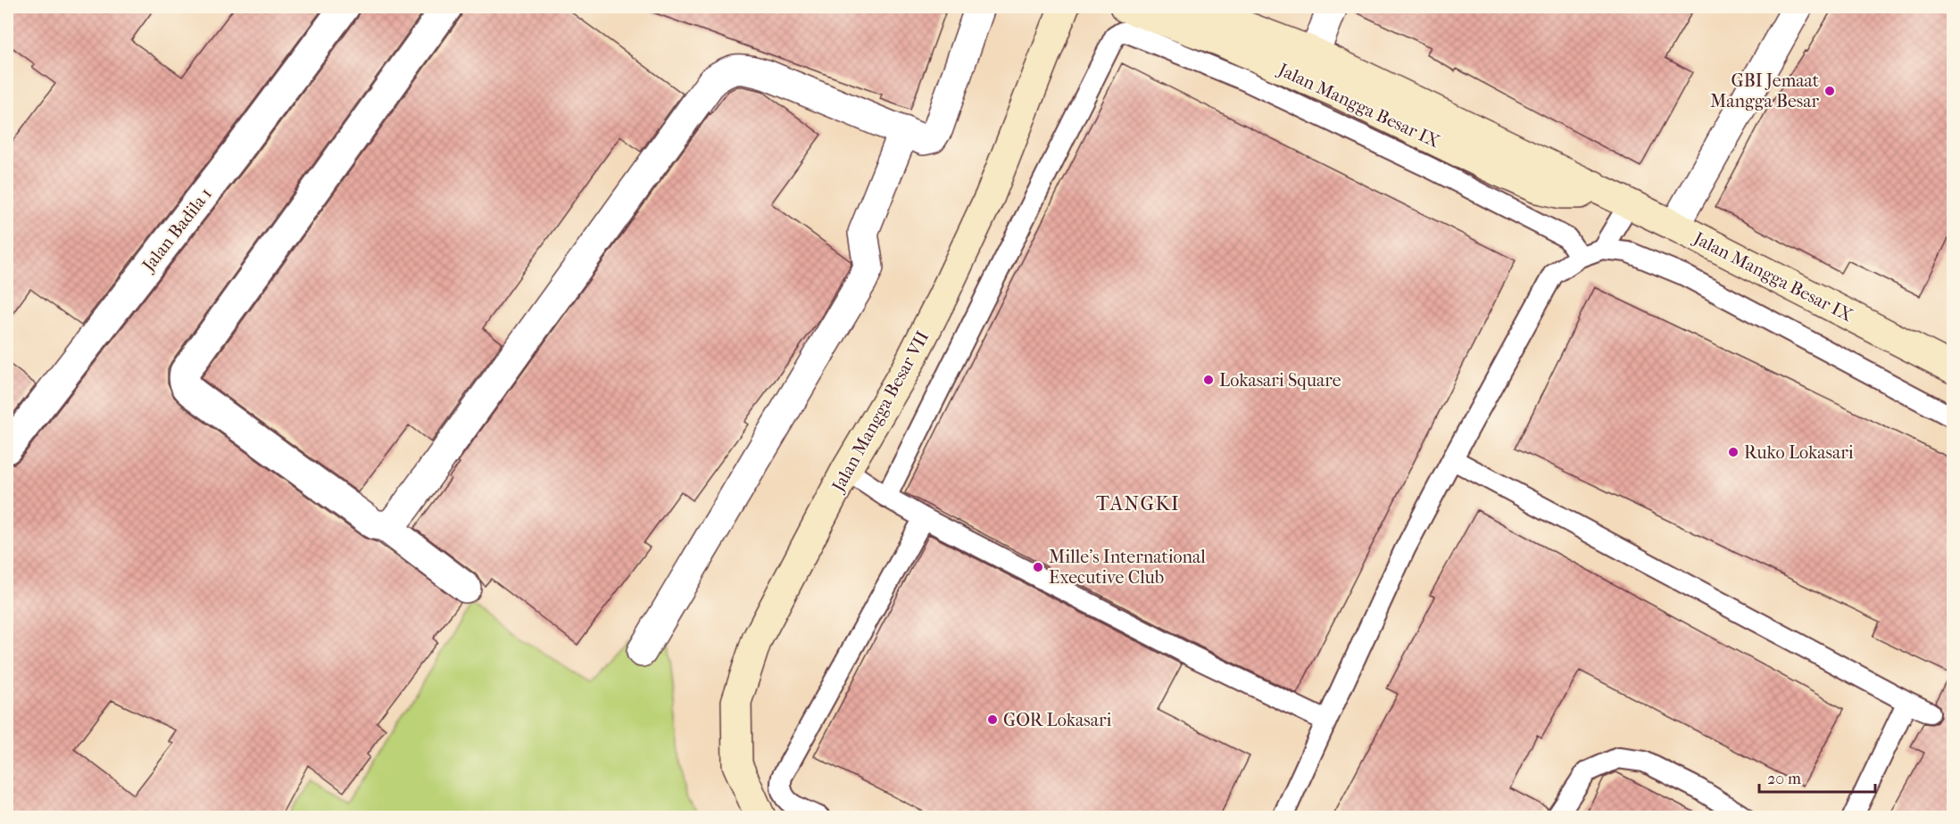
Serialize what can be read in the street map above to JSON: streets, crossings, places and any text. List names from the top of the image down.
{
  "streets": {
    "street": ["Jalan Mangga Besar IX", "Jalan Badila 1", "Jalan Mangga Besar VII"]
  },
  "districts": ["TANGKI"],
  "places": [
    "GBI Jemaat Mangga Besar",
    "Lokasari Square",
    "Ruko Lokasari",
    "Mille's International Executive Club",
    "GOR Lokasari"
  ],
  "scale_bar": "20 m"
}
